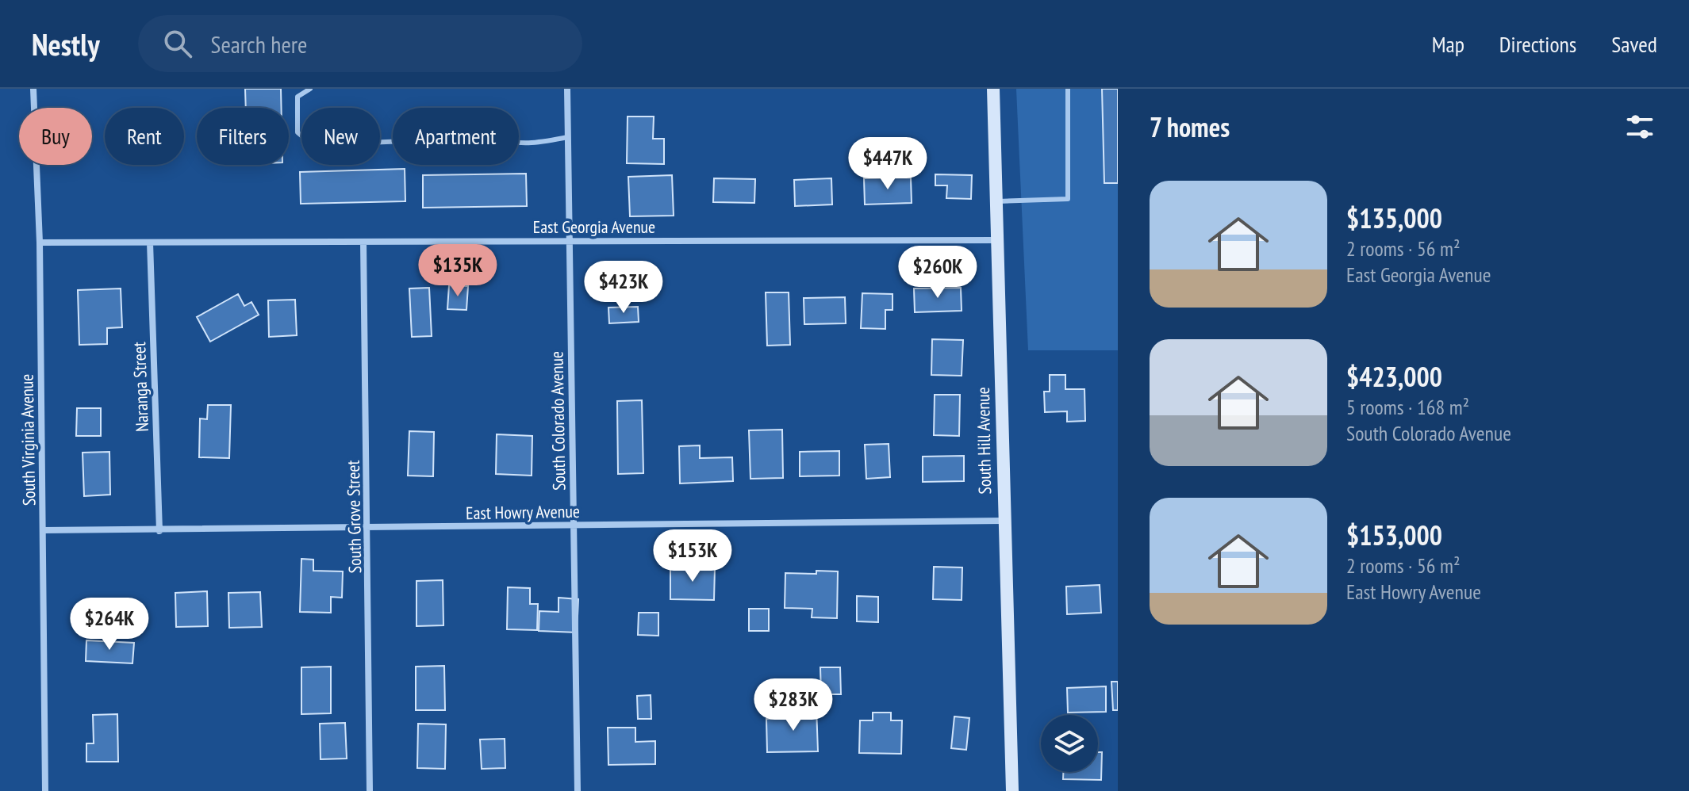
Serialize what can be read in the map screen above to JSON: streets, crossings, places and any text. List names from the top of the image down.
{
  "streets": {
    "street": [
      "East Georgia Avenue",
      "Naranga Street",
      "South Colorado Avenue",
      "South Virginia Avenue",
      "South Hill Avenue",
      "East Howry Avenue",
      "South Grove Street"
    ]
  },
  "crossings": [
    ["East Georgia Avenue", "Naranga Street"],
    ["East Georgia Avenue", "South Colorado Avenue"],
    ["East Georgia Avenue", "South Virginia Avenue"],
    ["East Georgia Avenue", "South Hill Avenue"],
    ["East Georgia Avenue", "South Grove Street"],
    ["Naranga Street", "East Howry Avenue"],
    ["South Colorado Avenue", "East Howry Avenue"],
    ["South Virginia Avenue", "East Howry Avenue"],
    ["South Hill Avenue", "East Howry Avenue"],
    ["East Howry Avenue", "South Grove Street"]
  ],
  "page": {
    "header": "Nestly",
    "search": "Search here",
    "nav": ["Map", "Directions", "Saved"],
    "heading": "7 homes",
    "chip": [
      "Buy",
      "Rent",
      "Filters",
      "New",
      "Apartment"
    ],
    "price": [
      "$447K",
      "$135K",
      "$260K",
      "$423K",
      "$153K",
      "$264K",
      "$283K"
    ],
    "list": [
      {
        "name": "$135,000",
        "note": "2 rooms · 56 m² · East Georgia Avenue"
      },
      {
        "name": "$423,000",
        "note": "5 rooms · 168 m² · South Colorado Avenue"
      },
      {
        "name": "$153,000",
        "note": "2 rooms · 56 m² · East Howry Avenue"
      }
    ]
  }
}
